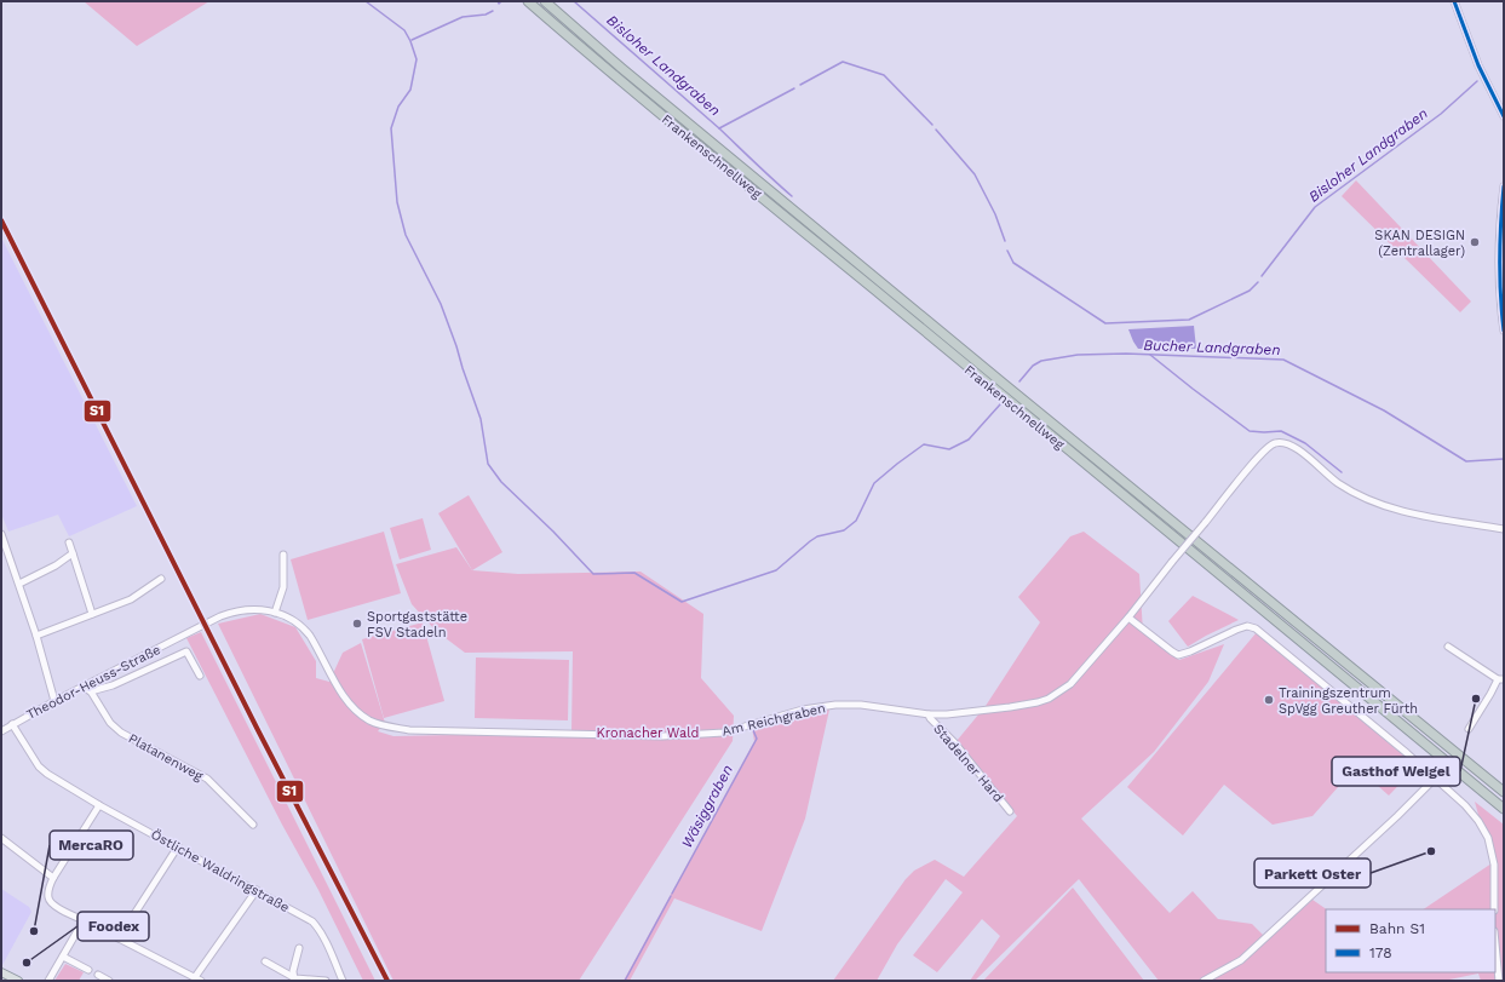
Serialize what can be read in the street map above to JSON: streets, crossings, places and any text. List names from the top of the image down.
{
  "streets": {
    "highway": ["Frankenschnellweg"],
    "street": [
      "Theodor-Heuss-Straße",
      "Am Reichgraben",
      "Platanenweg",
      "Stadelner Hard",
      "Östliche Waldringstraße"
    ]
  },
  "crossings": [
    ["Theodor-Heuss-Straße", "Am Reichgraben"],
    ["Theodor-Heuss-Straße", "Platanenweg"],
    ["Theodor-Heuss-Straße", "Östliche Waldringstraße"],
    ["Am Reichgraben", "Stadelner Hard"]
  ],
  "water": ["Bisloher Landgraben", "Bucher Landgraben", "Wäsiggraben"],
  "parks": ["Kronacher Wald"],
  "places": [
    "SKAN DESIGN (Zentrallager)",
    "Sportgaststätte FSV Stadeln",
    "Gasthof Weigel",
    "Trainingszentrum SpVgg Greuther Fürth",
    "Parkett Oster",
    "MercaRO",
    "Foodex"
  ],
  "lines": ["transit line 178", "rail line S1"],
  "legend": ["Bahn S1", "178"]
}
